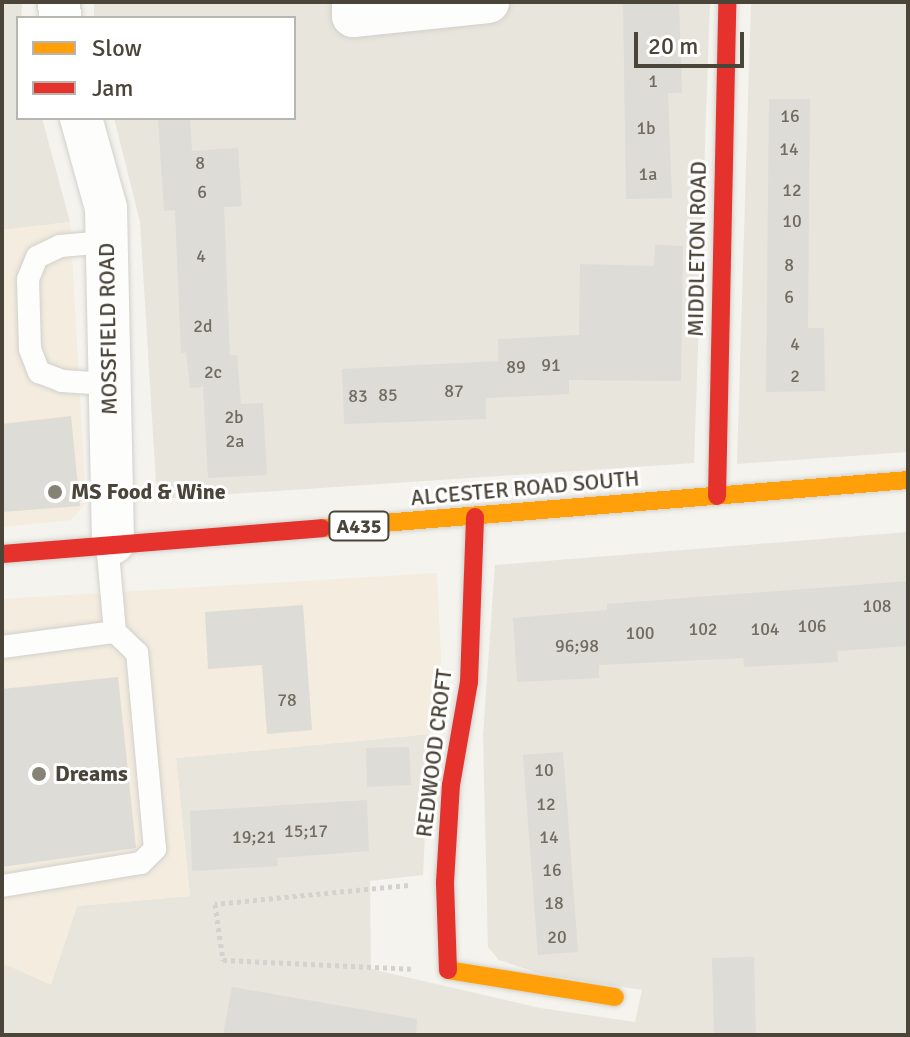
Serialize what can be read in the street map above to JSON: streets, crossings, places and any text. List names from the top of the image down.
{
  "streets": {
    "main road": [
      "MIDDLETON ROAD",
      "ALCESTER ROAD SOUTH",
      "A435",
      "REDWOOD CROFT"
    ],
    "street": ["MOSSFIELD ROAD"]
  },
  "crossings": [
    ["MIDDLETON ROAD", "ALCESTER ROAD SOUTH"],
    ["MOSSFIELD ROAD", "ALCESTER ROAD SOUTH"],
    ["ALCESTER ROAD SOUTH", "REDWOOD CROFT"]
  ],
  "places": ["MS Food & Wine", "Dreams"],
  "house_numbers": [
    "1",
    "16",
    "1b",
    "14",
    "8",
    "1a",
    "12",
    "6",
    "10",
    "4",
    "8",
    "6",
    "2d",
    "4",
    "91",
    "89",
    "2c",
    "2",
    "87",
    "85",
    "83",
    "2b",
    "2a",
    "108",
    "106",
    "102",
    "104",
    "100",
    "96;98",
    "78",
    "10",
    "12",
    "15;17",
    "19;21",
    "14",
    "16",
    "18",
    "20"
  ],
  "legend": ["Slow", "Jam"],
  "scale_bar": "20 m"
}
